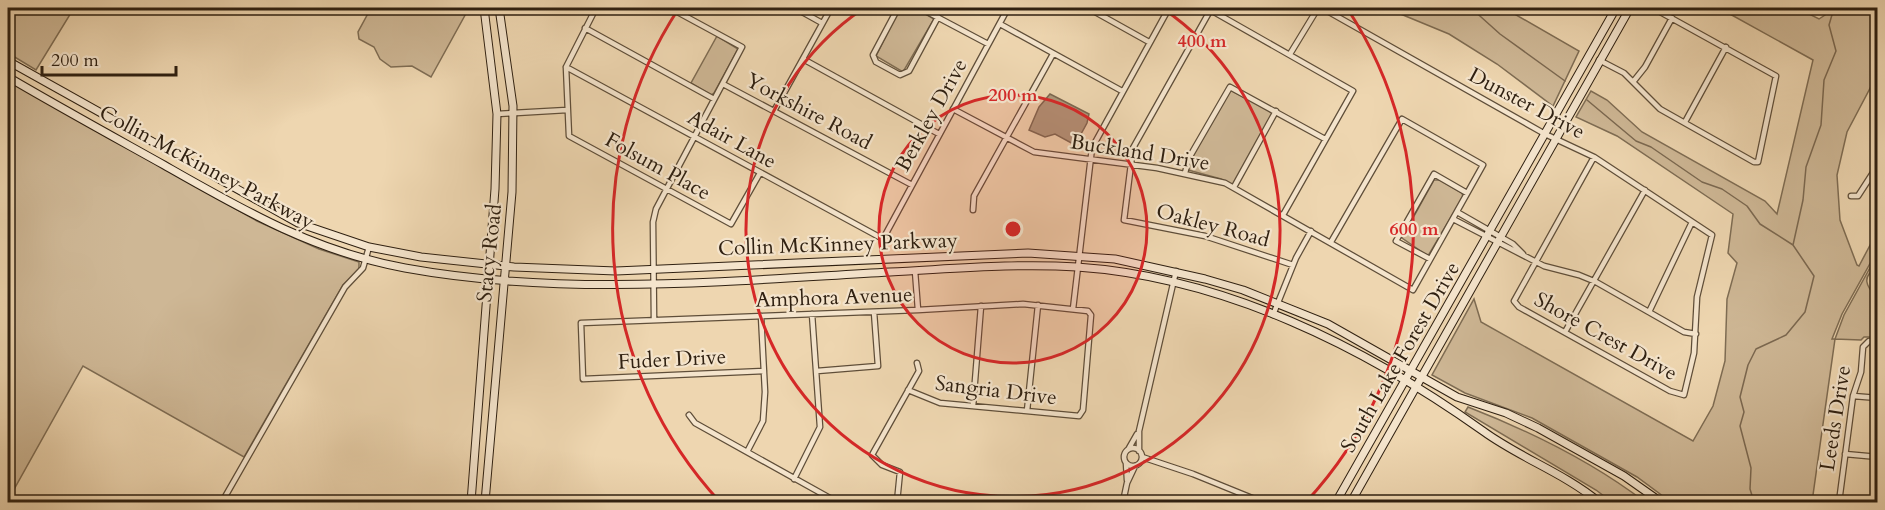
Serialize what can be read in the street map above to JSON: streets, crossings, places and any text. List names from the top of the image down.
{
  "streets": {
    "street": [
      "Dunster Drive",
      "Yorkshire Road",
      "Berkley Drive",
      "Adair Lane",
      "Buckland Drive",
      "Folsum Place",
      "Collin McKinney Parkway",
      "Oakley Road",
      "Stacy Road",
      "Amphora Avenue",
      "Shore Crest Drive",
      "South Lake Forest Drive",
      "Fuder Drive",
      "Sangria Drive",
      "Leeds Drive"
    ]
  },
  "crossings": [
    ["Dunster Drive", "Shore Crest Drive"],
    ["Dunster Drive", "South Lake Forest Drive"],
    ["Yorkshire Road", "Berkley Drive"],
    ["Berkley Drive", "Adair Lane"],
    ["Berkley Drive", "Buckland Drive"],
    ["Adair Lane", "Folsum Place"],
    ["Buckland Drive", "Oakley Road"],
    ["Collin McKinney Parkway", "Stacy Road"],
    ["Collin McKinney Parkway", "South Lake Forest Drive"],
    ["Amphora Avenue", "Fuder Drive"],
    ["Amphora Avenue", "Sangria Drive"]
  ],
  "scale_bar": "200 m",
  "rings": ["400 m", "200 m", "600 m"]
}
